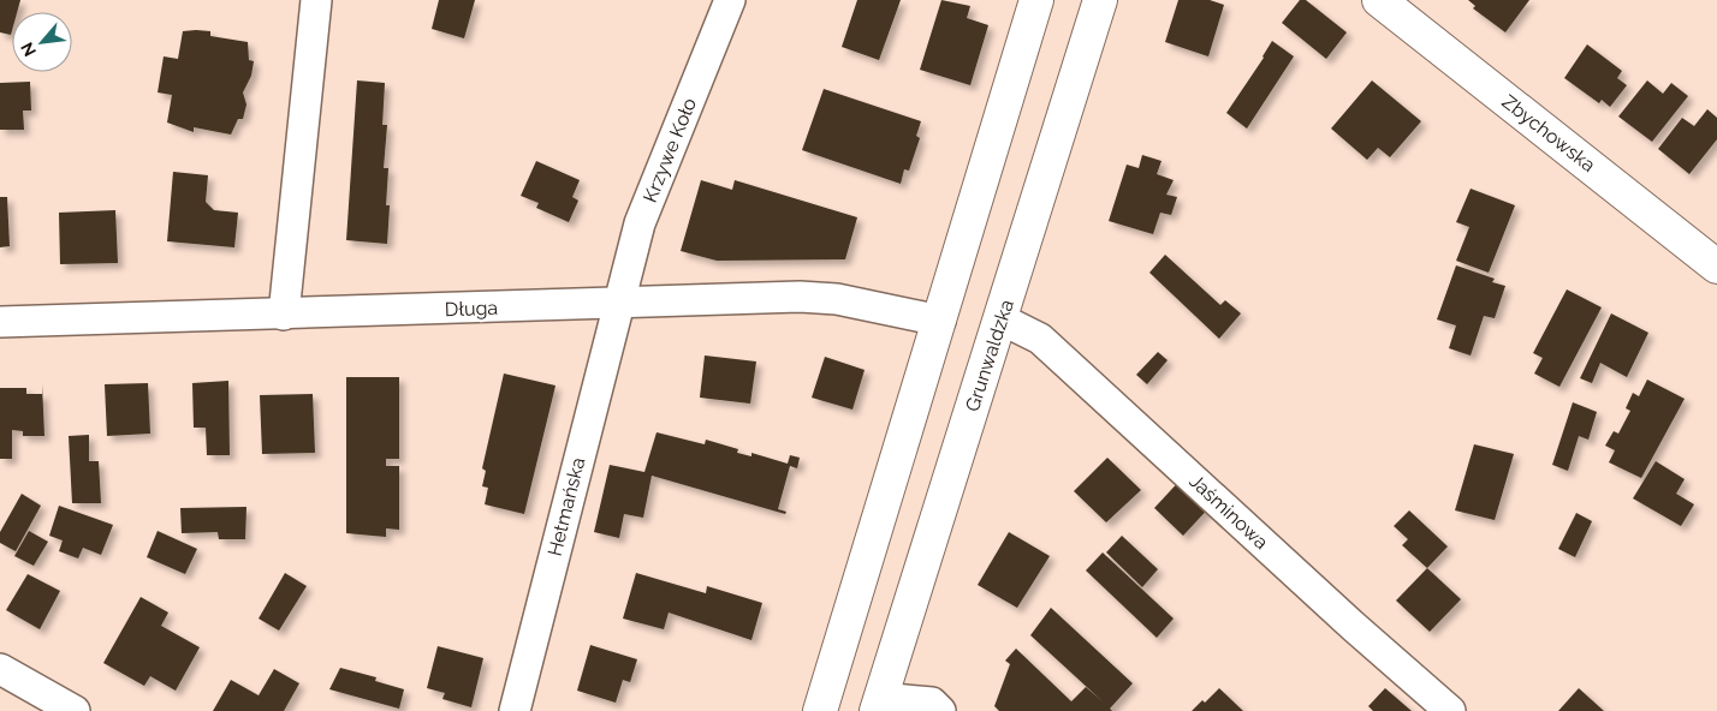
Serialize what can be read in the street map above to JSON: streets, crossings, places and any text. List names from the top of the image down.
{
  "streets": {
    "main road": ["Zbychowska", "Grunwaldzka"],
    "street": [
      "Krzywe Koło",
      "Długa",
      "Hetmańska",
      "Jaśminowa"
    ]
  },
  "crossings": [
    ["Krzywe Koło", "Długa"],
    ["Krzywe Koło", "Hetmańska"],
    ["Długa", "Hetmańska"],
    ["Grunwaldzka", "Jaśminowa"]
  ],
  "north": "bottom left"
}
